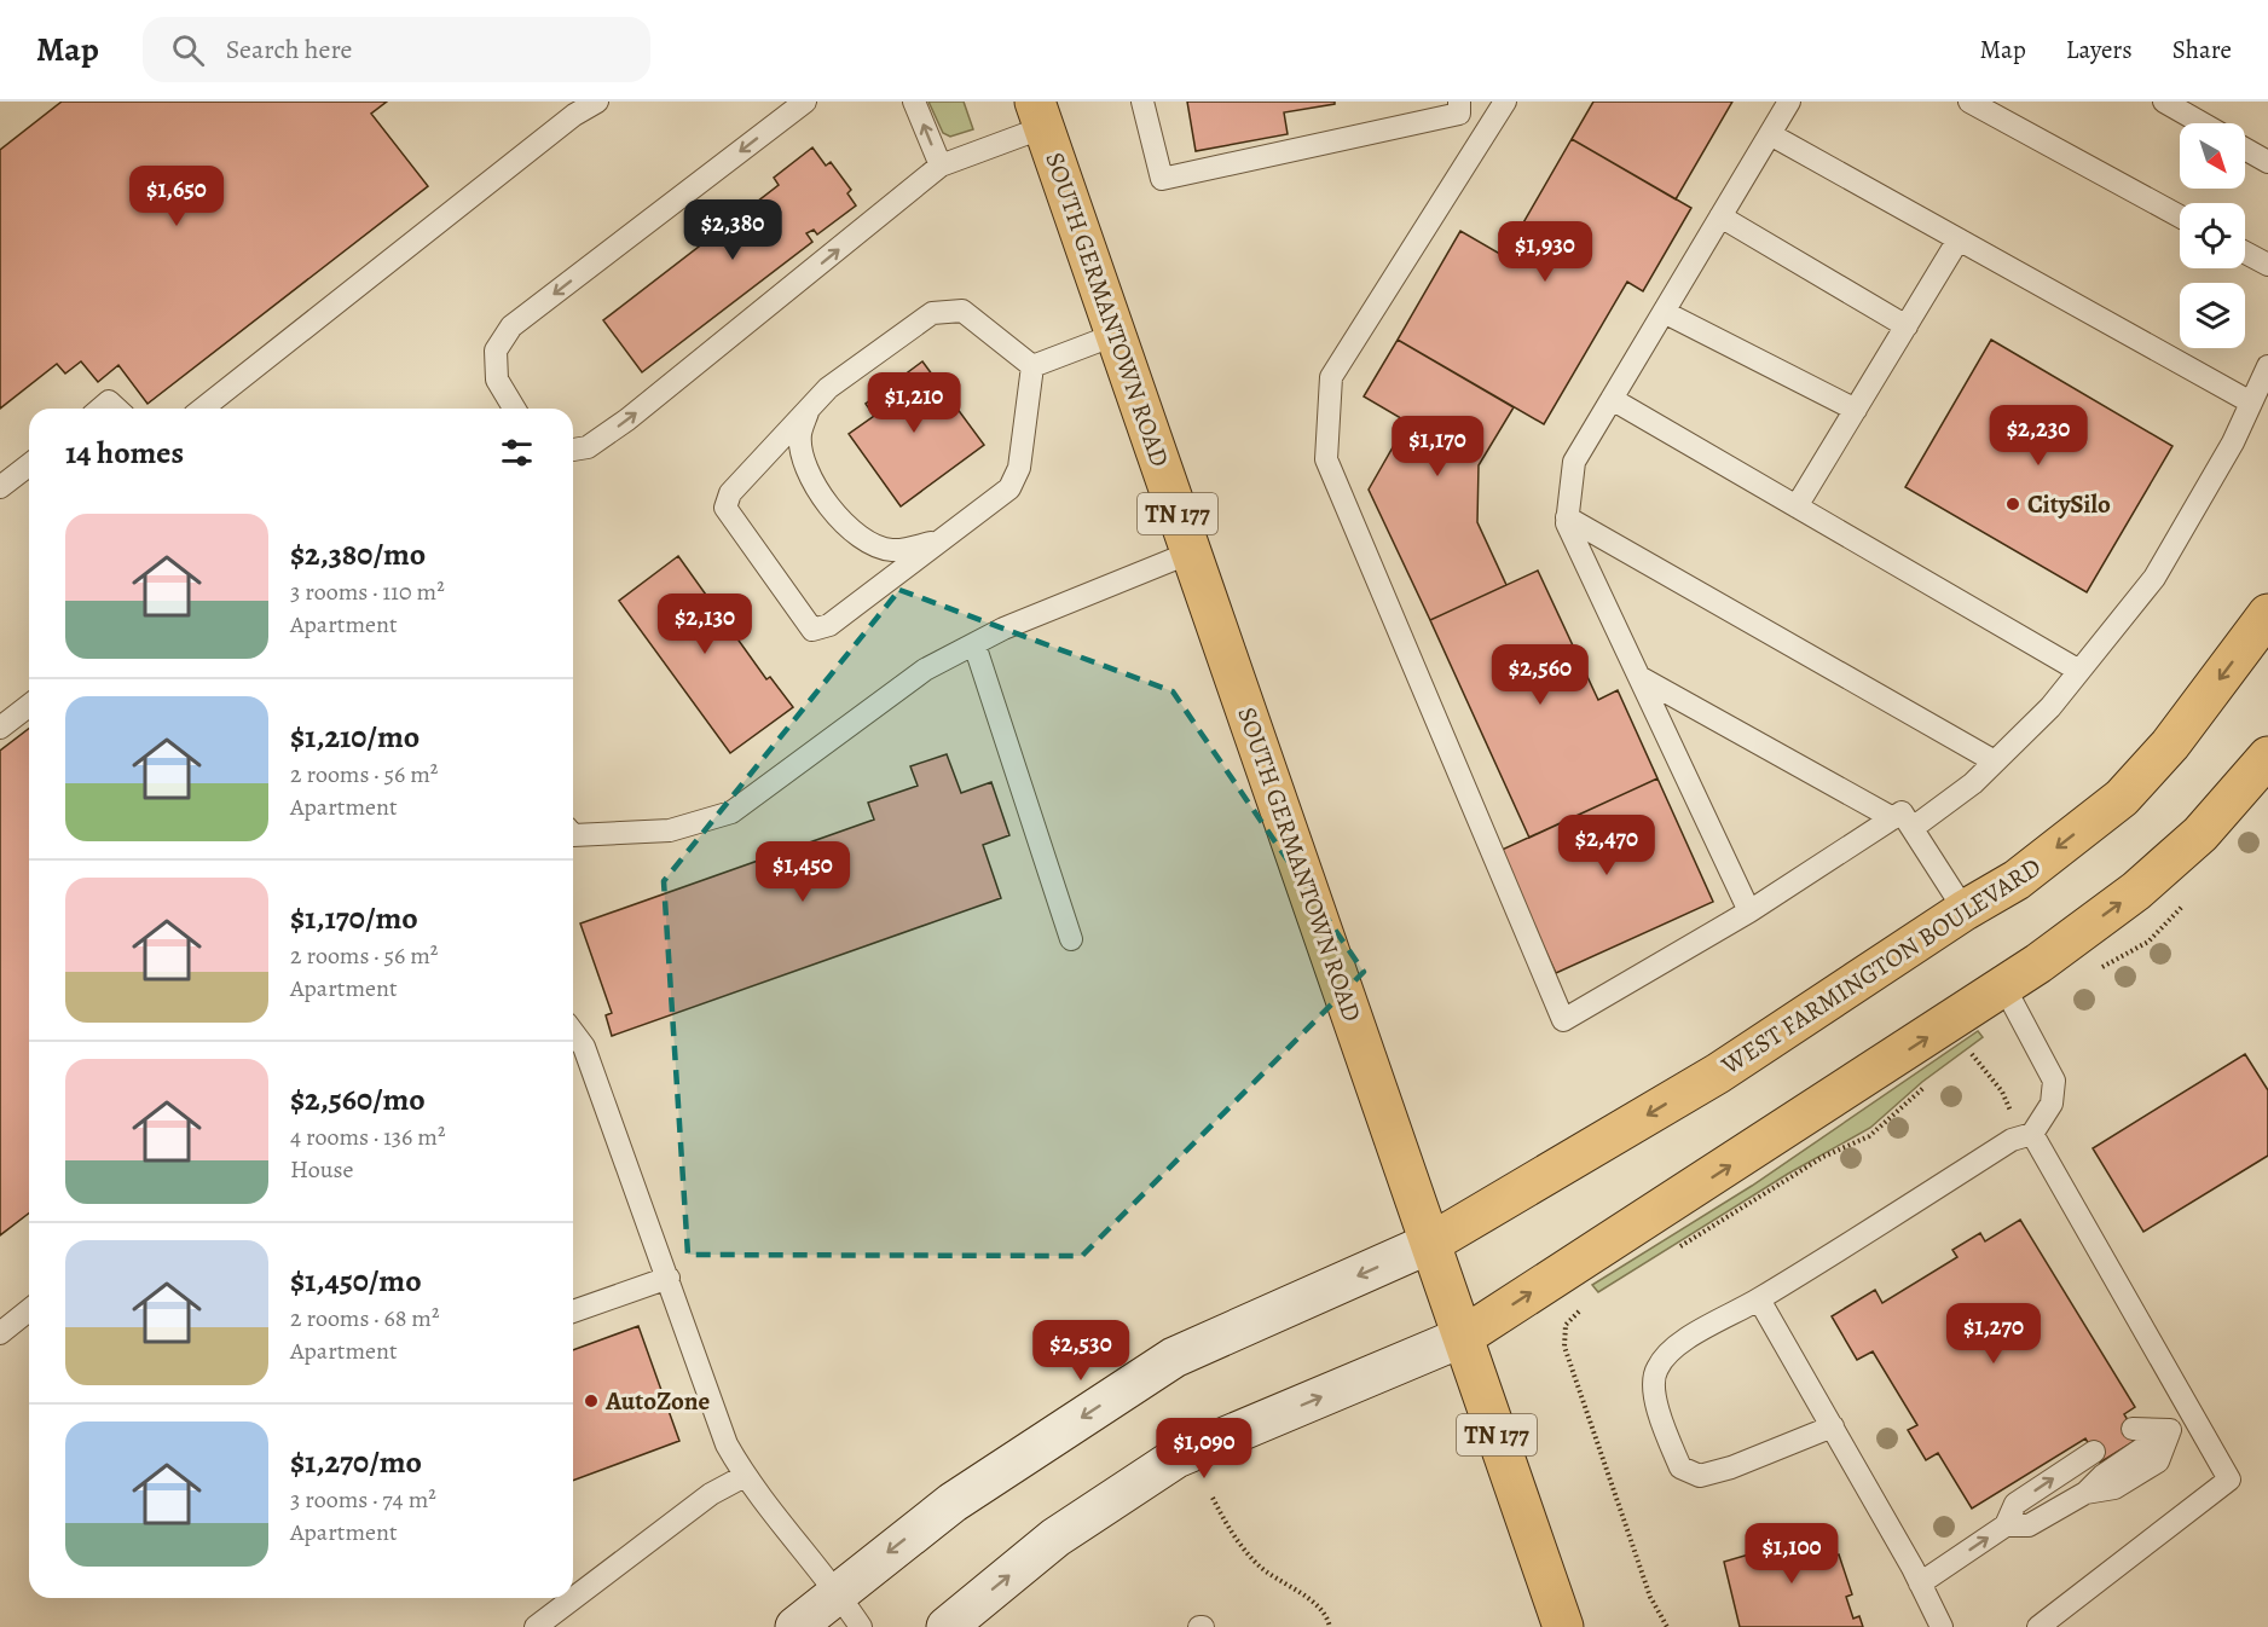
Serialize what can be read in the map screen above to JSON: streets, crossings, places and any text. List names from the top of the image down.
{
  "streets": {
    "main road": ["SOUTH GERMANTOWN ROAD", "TN 177", "WEST FARMINGTON BOULEVARD"]
  },
  "crossings": [
    ["SOUTH GERMANTOWN ROAD", "WEST FARMINGTON BOULEVARD"]
  ],
  "places": ["CitySilo", "AutoZone"],
  "north": "bottom right",
  "page": {
    "header": "Map",
    "search": "Search here",
    "nav": ["Map", "Layers", "Share"],
    "price": [
      "$1,650",
      "$2,380",
      "$1,930",
      "$1,210",
      "$2,230",
      "$1,170",
      "$2,130",
      "$2,560",
      "$2,470",
      "$1,450",
      "$1,270",
      "$2,530",
      "$1,090",
      "$1,100"
    ],
    "heading": "14 homes",
    "list": [
      {
        "name": "$2,380/mo",
        "note": "3 rooms · 110 m² · Apartment"
      },
      {
        "name": "$1,210/mo",
        "note": "2 rooms · 56 m² · Apartment"
      },
      {
        "name": "$1,170/mo",
        "note": "2 rooms · 56 m² · Apartment"
      },
      {
        "name": "$2,560/mo",
        "note": "4 rooms · 136 m² · House"
      },
      {
        "name": "$1,450/mo",
        "note": "2 rooms · 68 m² · Apartment"
      },
      {
        "name": "$1,270/mo",
        "note": "3 rooms · 74 m² · Apartment"
      }
    ]
  }
}
